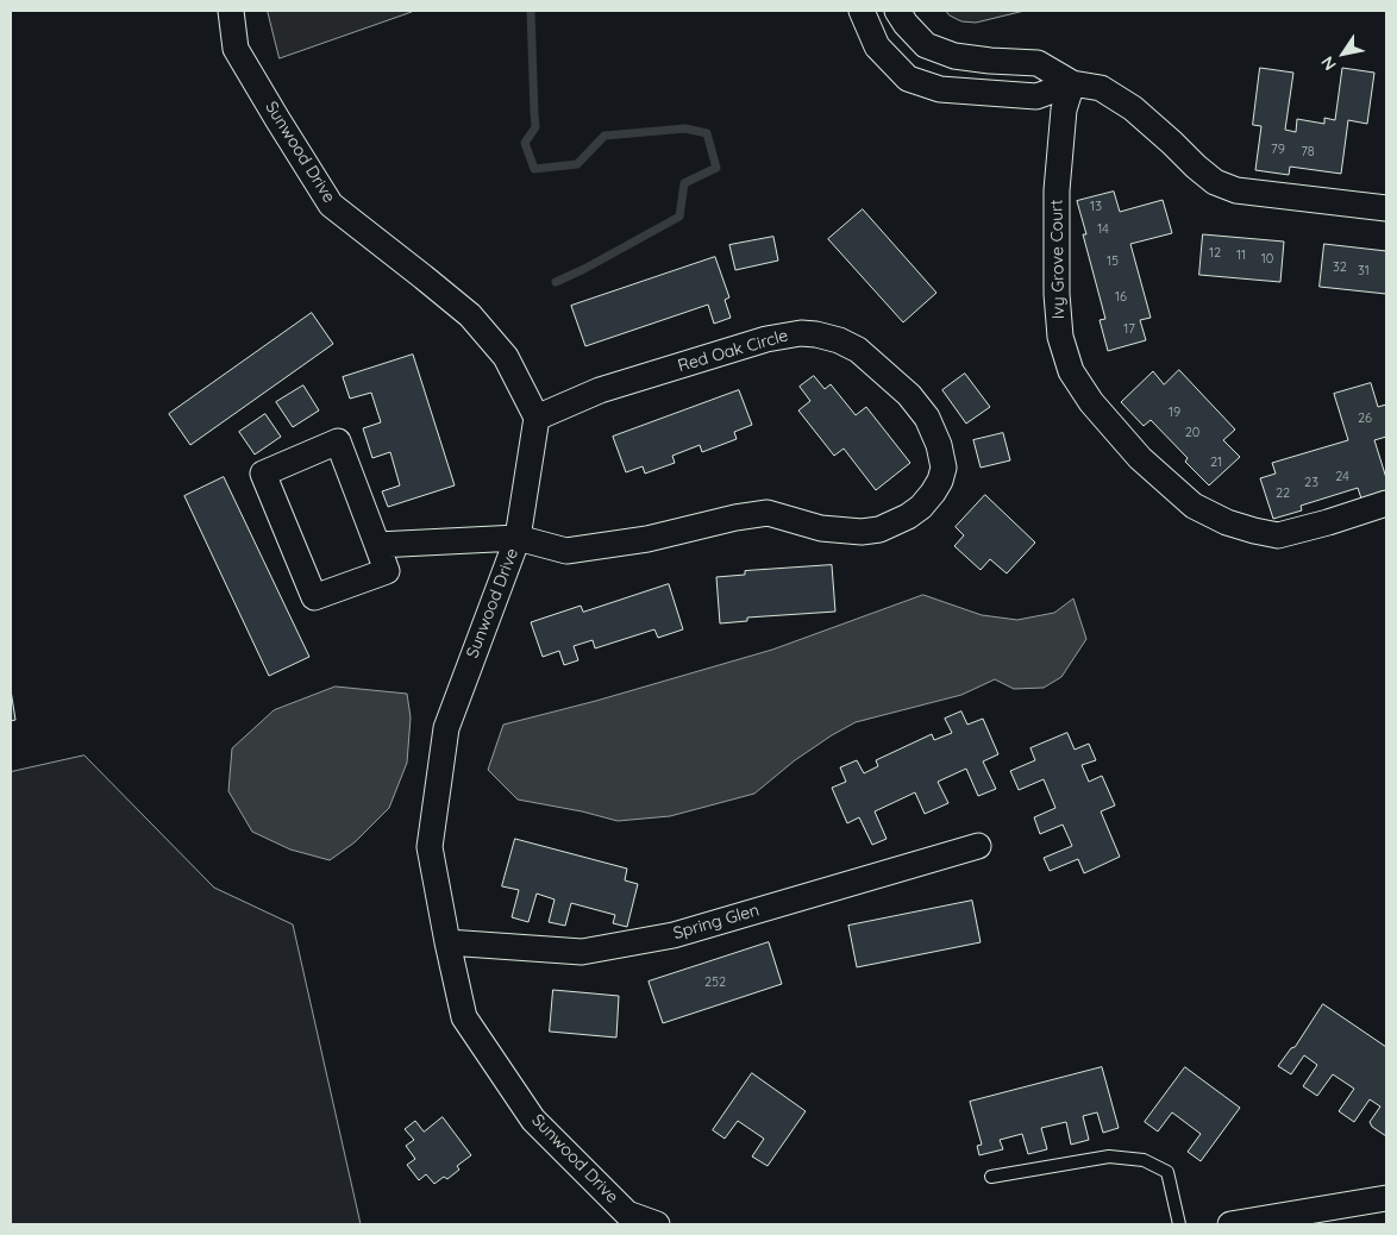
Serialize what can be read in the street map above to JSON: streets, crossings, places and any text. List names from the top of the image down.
{
  "streets": {
    "street": [
      "Sunwood Drive",
      "Ivy Grove Court",
      "Red Oak Circle",
      "Spring Glen"
    ]
  },
  "crossings": [
    ["Sunwood Drive", "Red Oak Circle"],
    ["Sunwood Drive", "Spring Glen"]
  ],
  "house_numbers": [
    "79",
    "78",
    "13",
    "14",
    "12",
    "11",
    "10",
    "15",
    "32",
    "31",
    "16",
    "17",
    "19",
    "26",
    "20",
    "21",
    "24",
    "23",
    "22",
    "252"
  ],
  "north": "bottom left"
}
